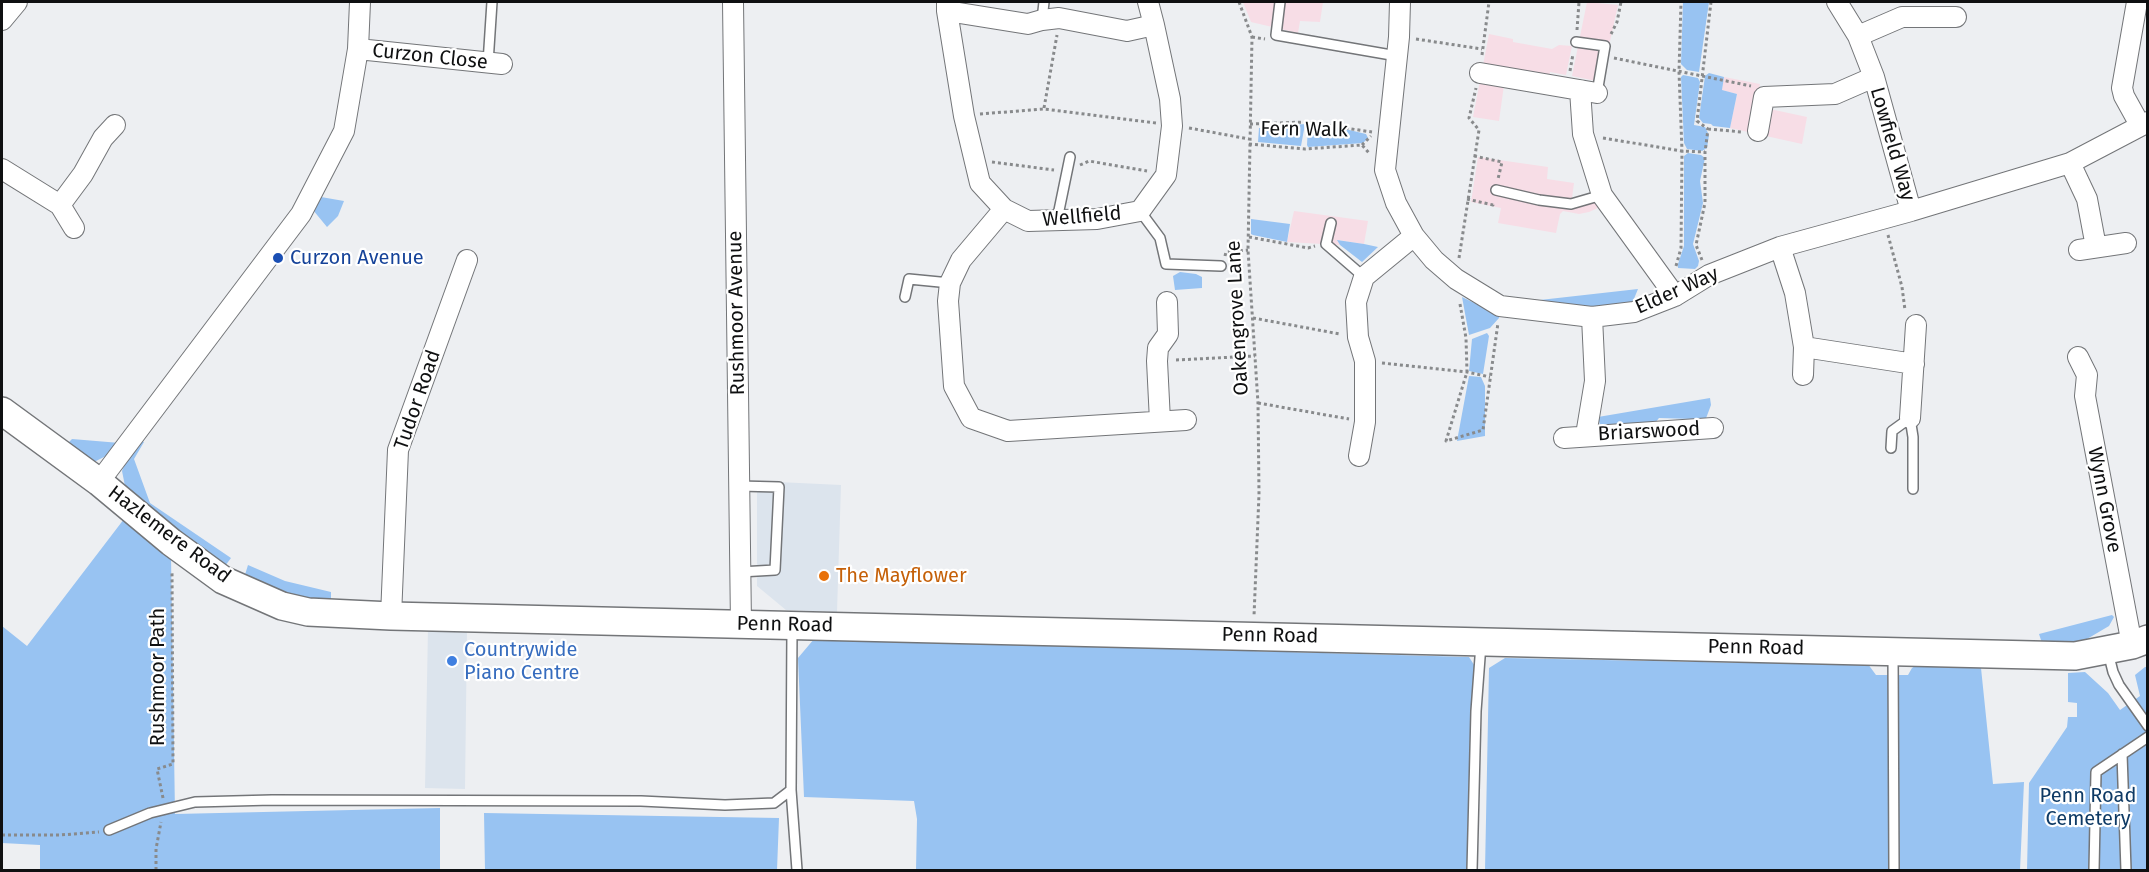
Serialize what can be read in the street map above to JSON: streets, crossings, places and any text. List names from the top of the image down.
{
  "streets": {
    "main road": ["Hazlemere Road", "Penn Road"],
    "street": [
      "Curzon Close",
      "Lowfield Way",
      "Wellfield",
      "Elder Way",
      "Rushmoor Avenue",
      "Tudor Road",
      "Briarswood",
      "Wynn Grove"
    ],
    "path": ["Fern Walk", "Oakengrove Lane", "Rushmoor Path"]
  },
  "crossings": [
    ["Fern Walk", "Elder Way"],
    ["Fern Walk", "Oakengrove Lane"],
    ["Lowfield Way", "Elder Way"],
    ["Elder Way", "Briarswood"],
    ["Rushmoor Avenue", "Penn Road"],
    ["Oakengrove Lane", "Penn Road"],
    ["Tudor Road", "Hazlemere Road"],
    ["Tudor Road", "Penn Road"],
    ["Wynn Grove", "Penn Road"],
    ["Hazlemere Road", "Penn Road"],
    ["Hazlemere Road", "Rushmoor Path"]
  ],
  "parks": ["Penn Road Cemetery"],
  "places": ["Curzon Avenue", "The Mayflower", "Countrywide Piano Centre"]
}
